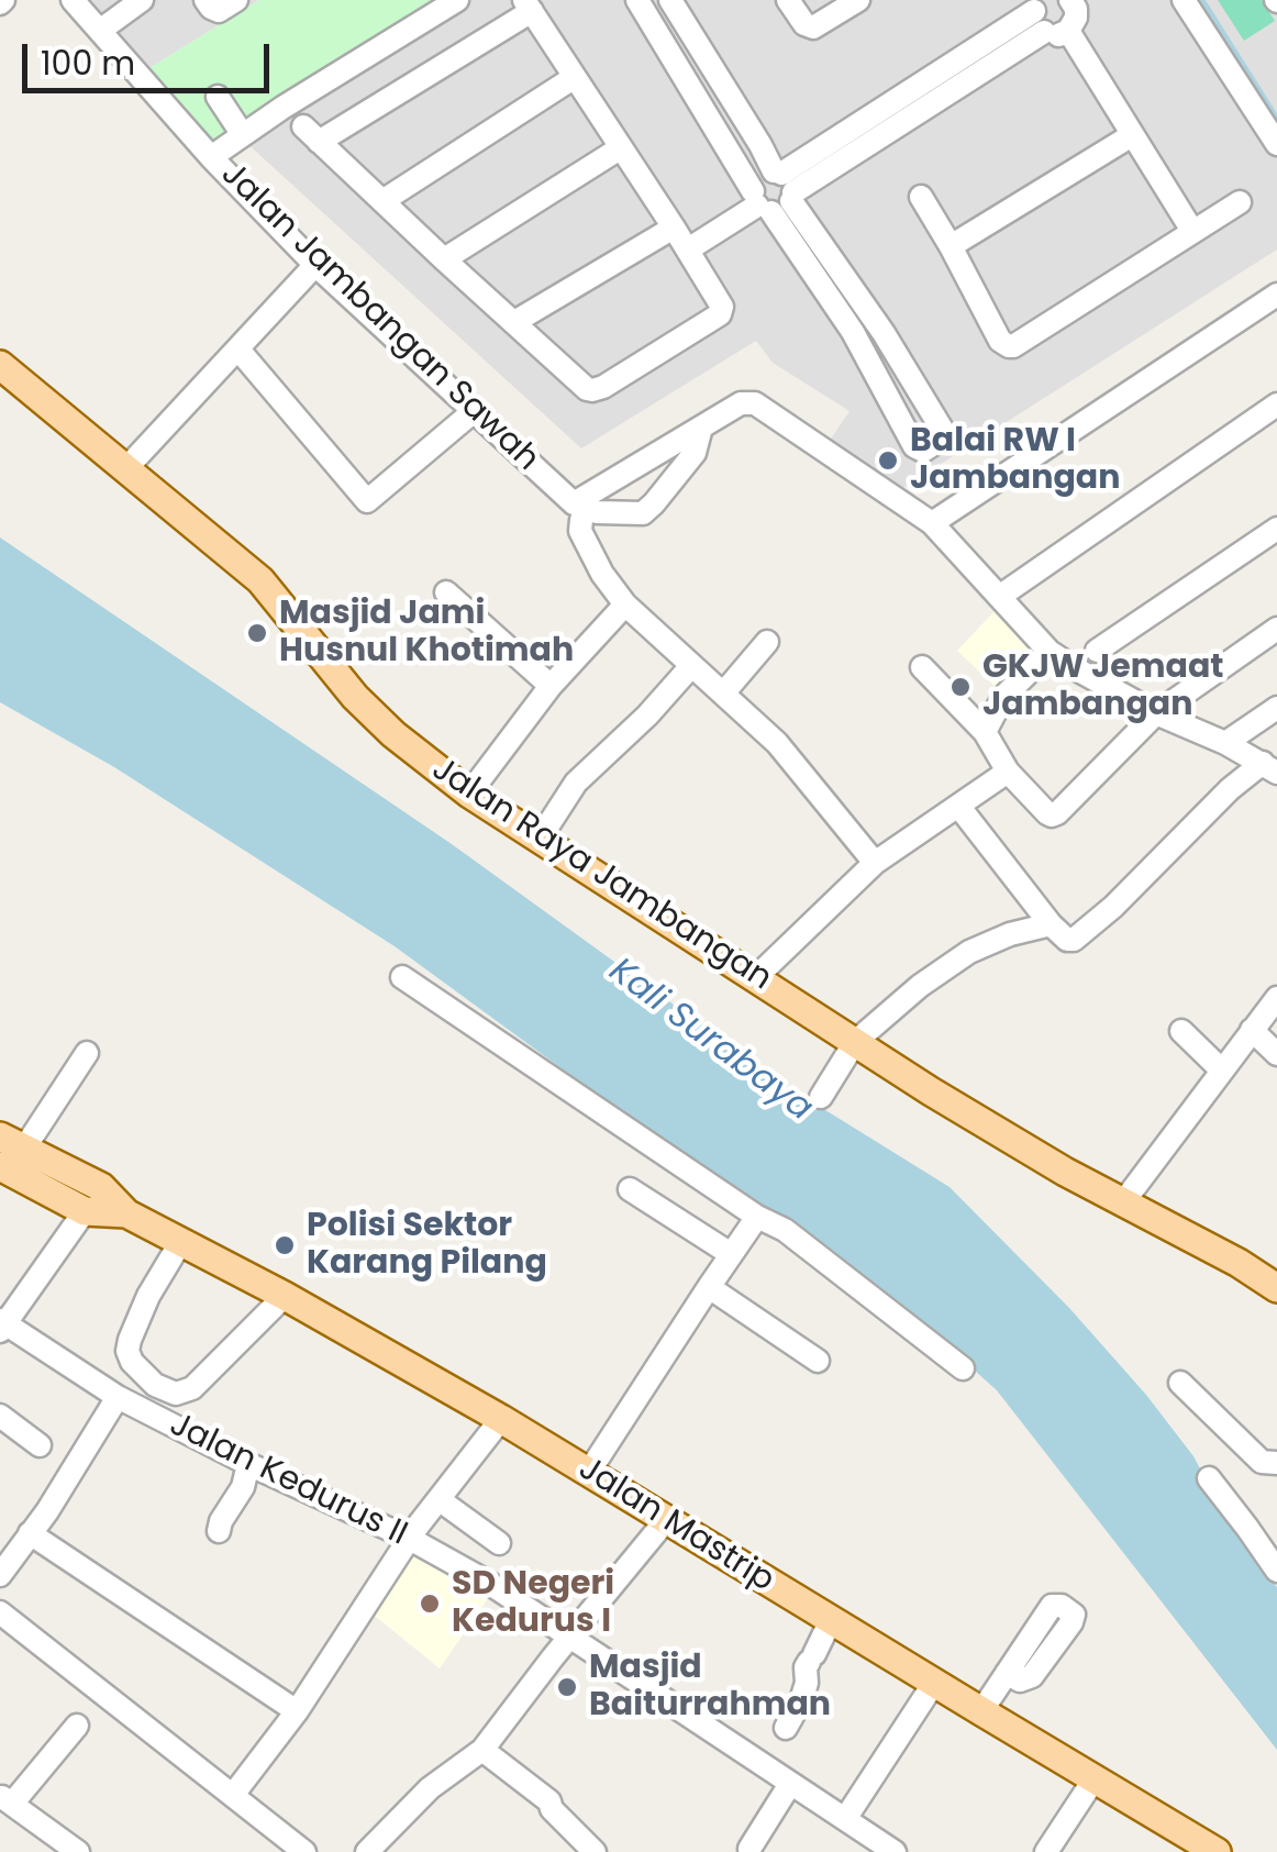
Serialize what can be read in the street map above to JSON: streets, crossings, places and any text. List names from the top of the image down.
{
  "streets": {
    "main road": ["Jalan Raya Jambangan", "Jalan Mastrip"],
    "street": ["Jalan Jambangan Sawah", "Jalan Kedurus II"]
  },
  "crossings": [
    ["Jalan Kedurus II", "Jalan Mastrip"]
  ],
  "water": ["Kali Surabaya"],
  "places": [
    "Balai RW I Jambangan",
    "Masjid Jami Husnul Khotimah",
    "GKJW Jemaat Jambangan",
    "Polisi Sektor Karang Pilang",
    "SD Negeri Kedurus I",
    "Masjid Baiturrahman"
  ],
  "scale_bar": "100 m"
}
